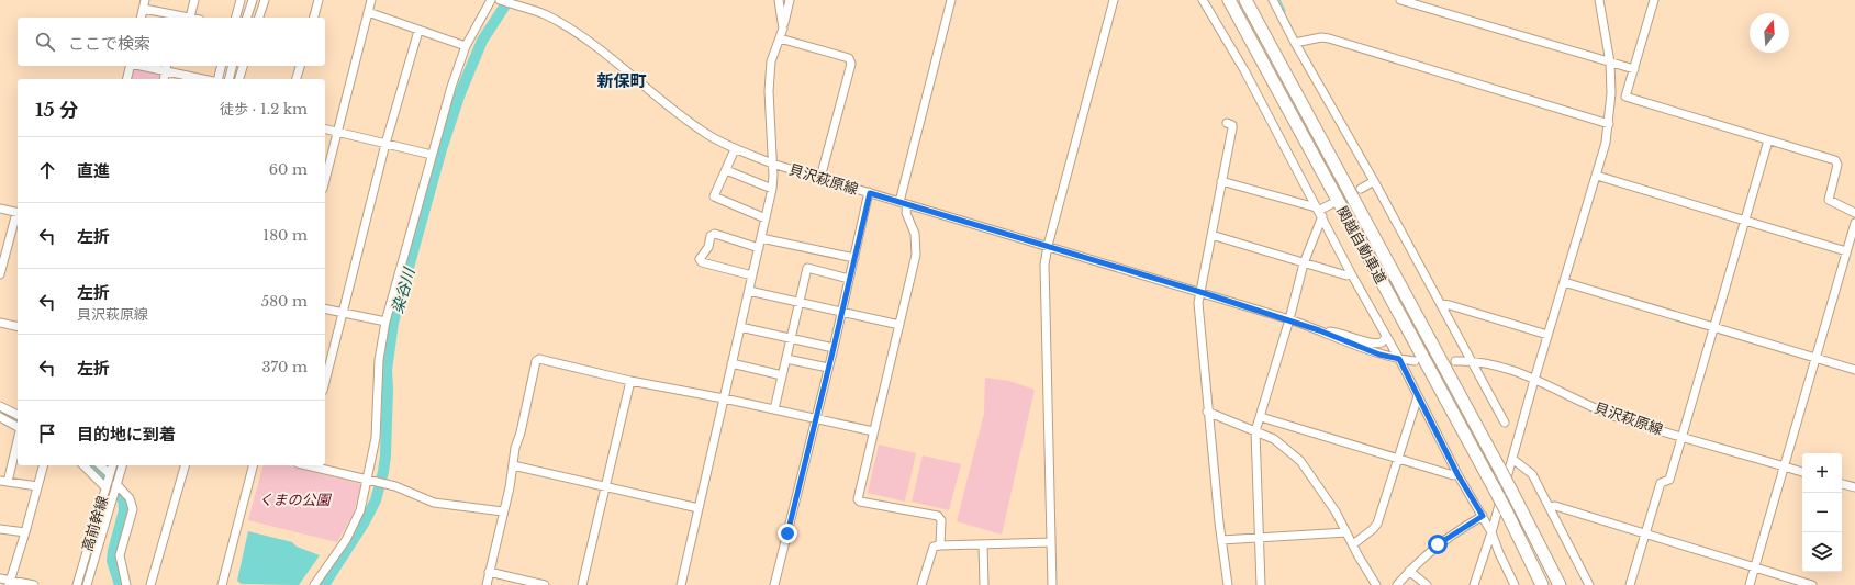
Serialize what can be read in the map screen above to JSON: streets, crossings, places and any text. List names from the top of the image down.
{
  "streets": {
    "highway": ["関越自動車道"],
    "street": ["貝沢萩原線", "高前幹線"]
  },
  "districts": ["新保町"],
  "water": ["染谷川"],
  "parks": ["くまの公園"],
  "north": "top",
  "page": {
    "search": "ここで検索",
    "heading": ["15 分", "徒歩 · 1.2 km"],
    "list": [
      ["直進", "60 m"],
      ["左折", "180 m"],
      ["左折", "貝沢萩原線", "580 m"],
      ["左折", "370 m"],
      "目的地に到着"
    ],
    "map_buttons": ["+", "−"]
  }
}
